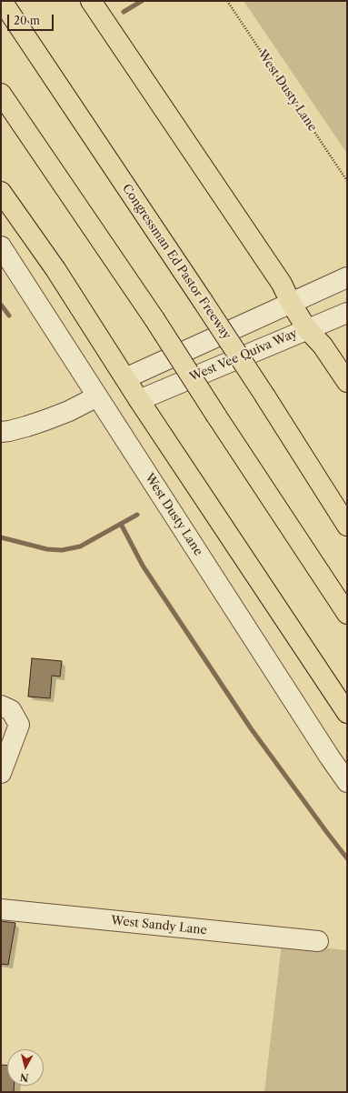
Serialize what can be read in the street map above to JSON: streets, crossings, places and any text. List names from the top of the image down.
{
  "streets": {
    "highway": ["Congressman Ed Pastor Freeway"],
    "street": ["West Dusty Lane", "West Vee Quiva Way", "West Sandy Lane"]
  },
  "scale_bar": "20 m",
  "north": "bottom"
}
